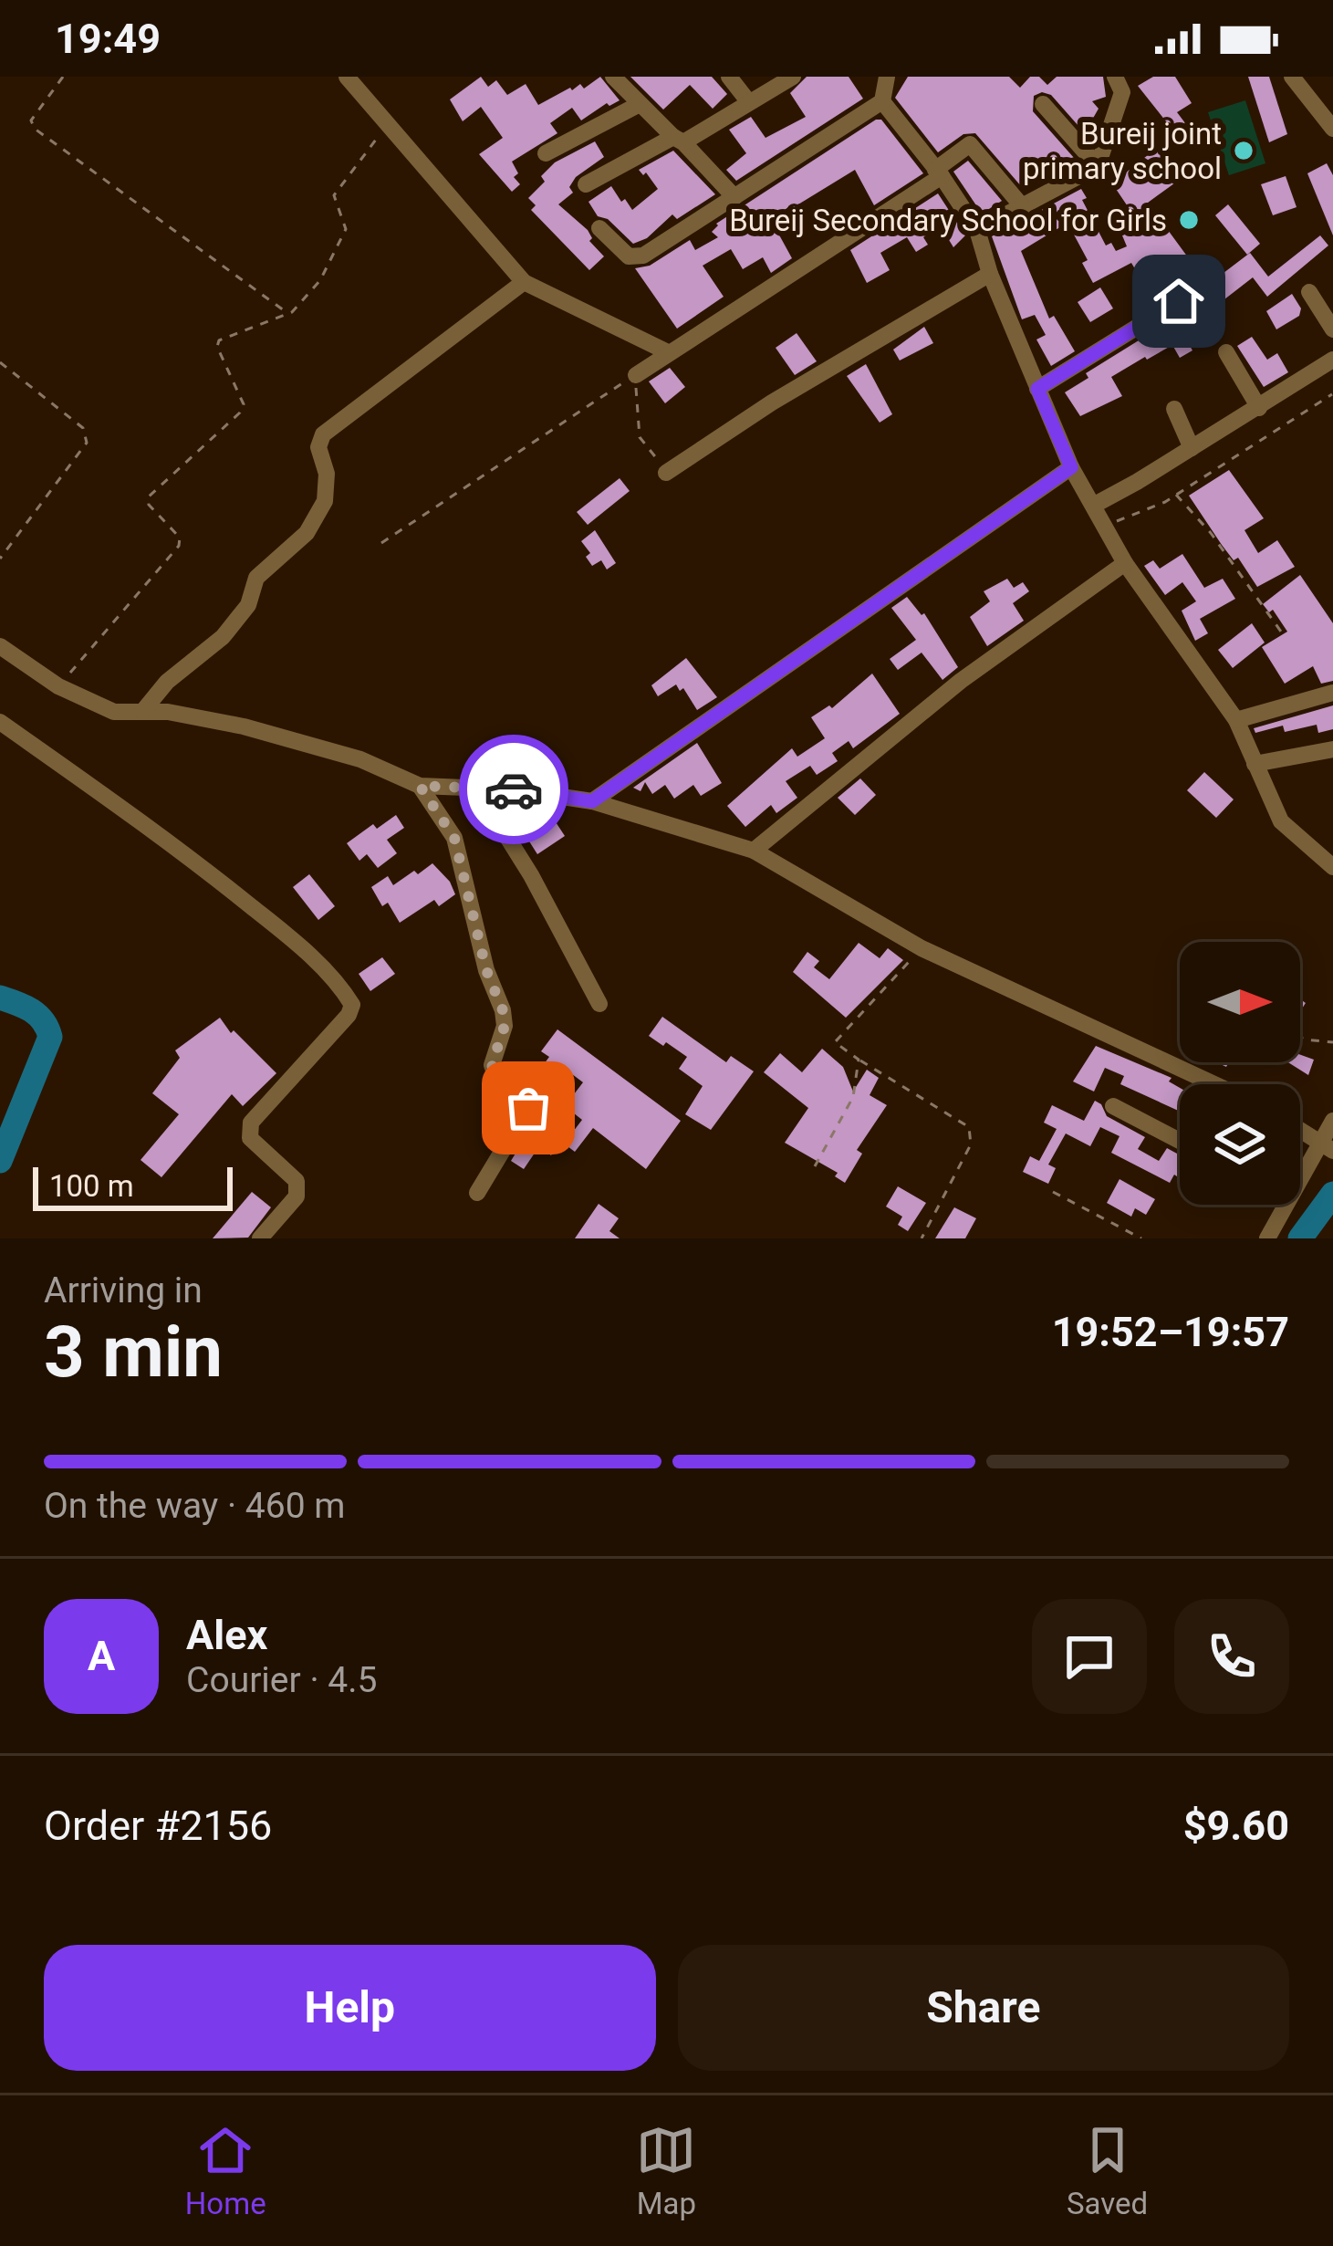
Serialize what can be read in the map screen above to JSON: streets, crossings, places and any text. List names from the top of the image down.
{
  "places": ["Bureij joint primary school", "Bureij Secondary School for Girls"],
  "scale_bar": "100 m",
  "north": "right",
  "page": {
    "status": "19:49",
    "scale": "100 m",
    "heading": ["3 min", "Arriving in", "19:52–19:57"],
    "panel": [
      "Alex",
      "Courier · 4.5",
      "Order #2156",
      "$9.60"
    ],
    "bar": "On the way · 460 m",
    "round": "A",
    "buttons": ["Help", "Share"],
    "tabs": ["Home", "Map", "Saved"]
  }
}
